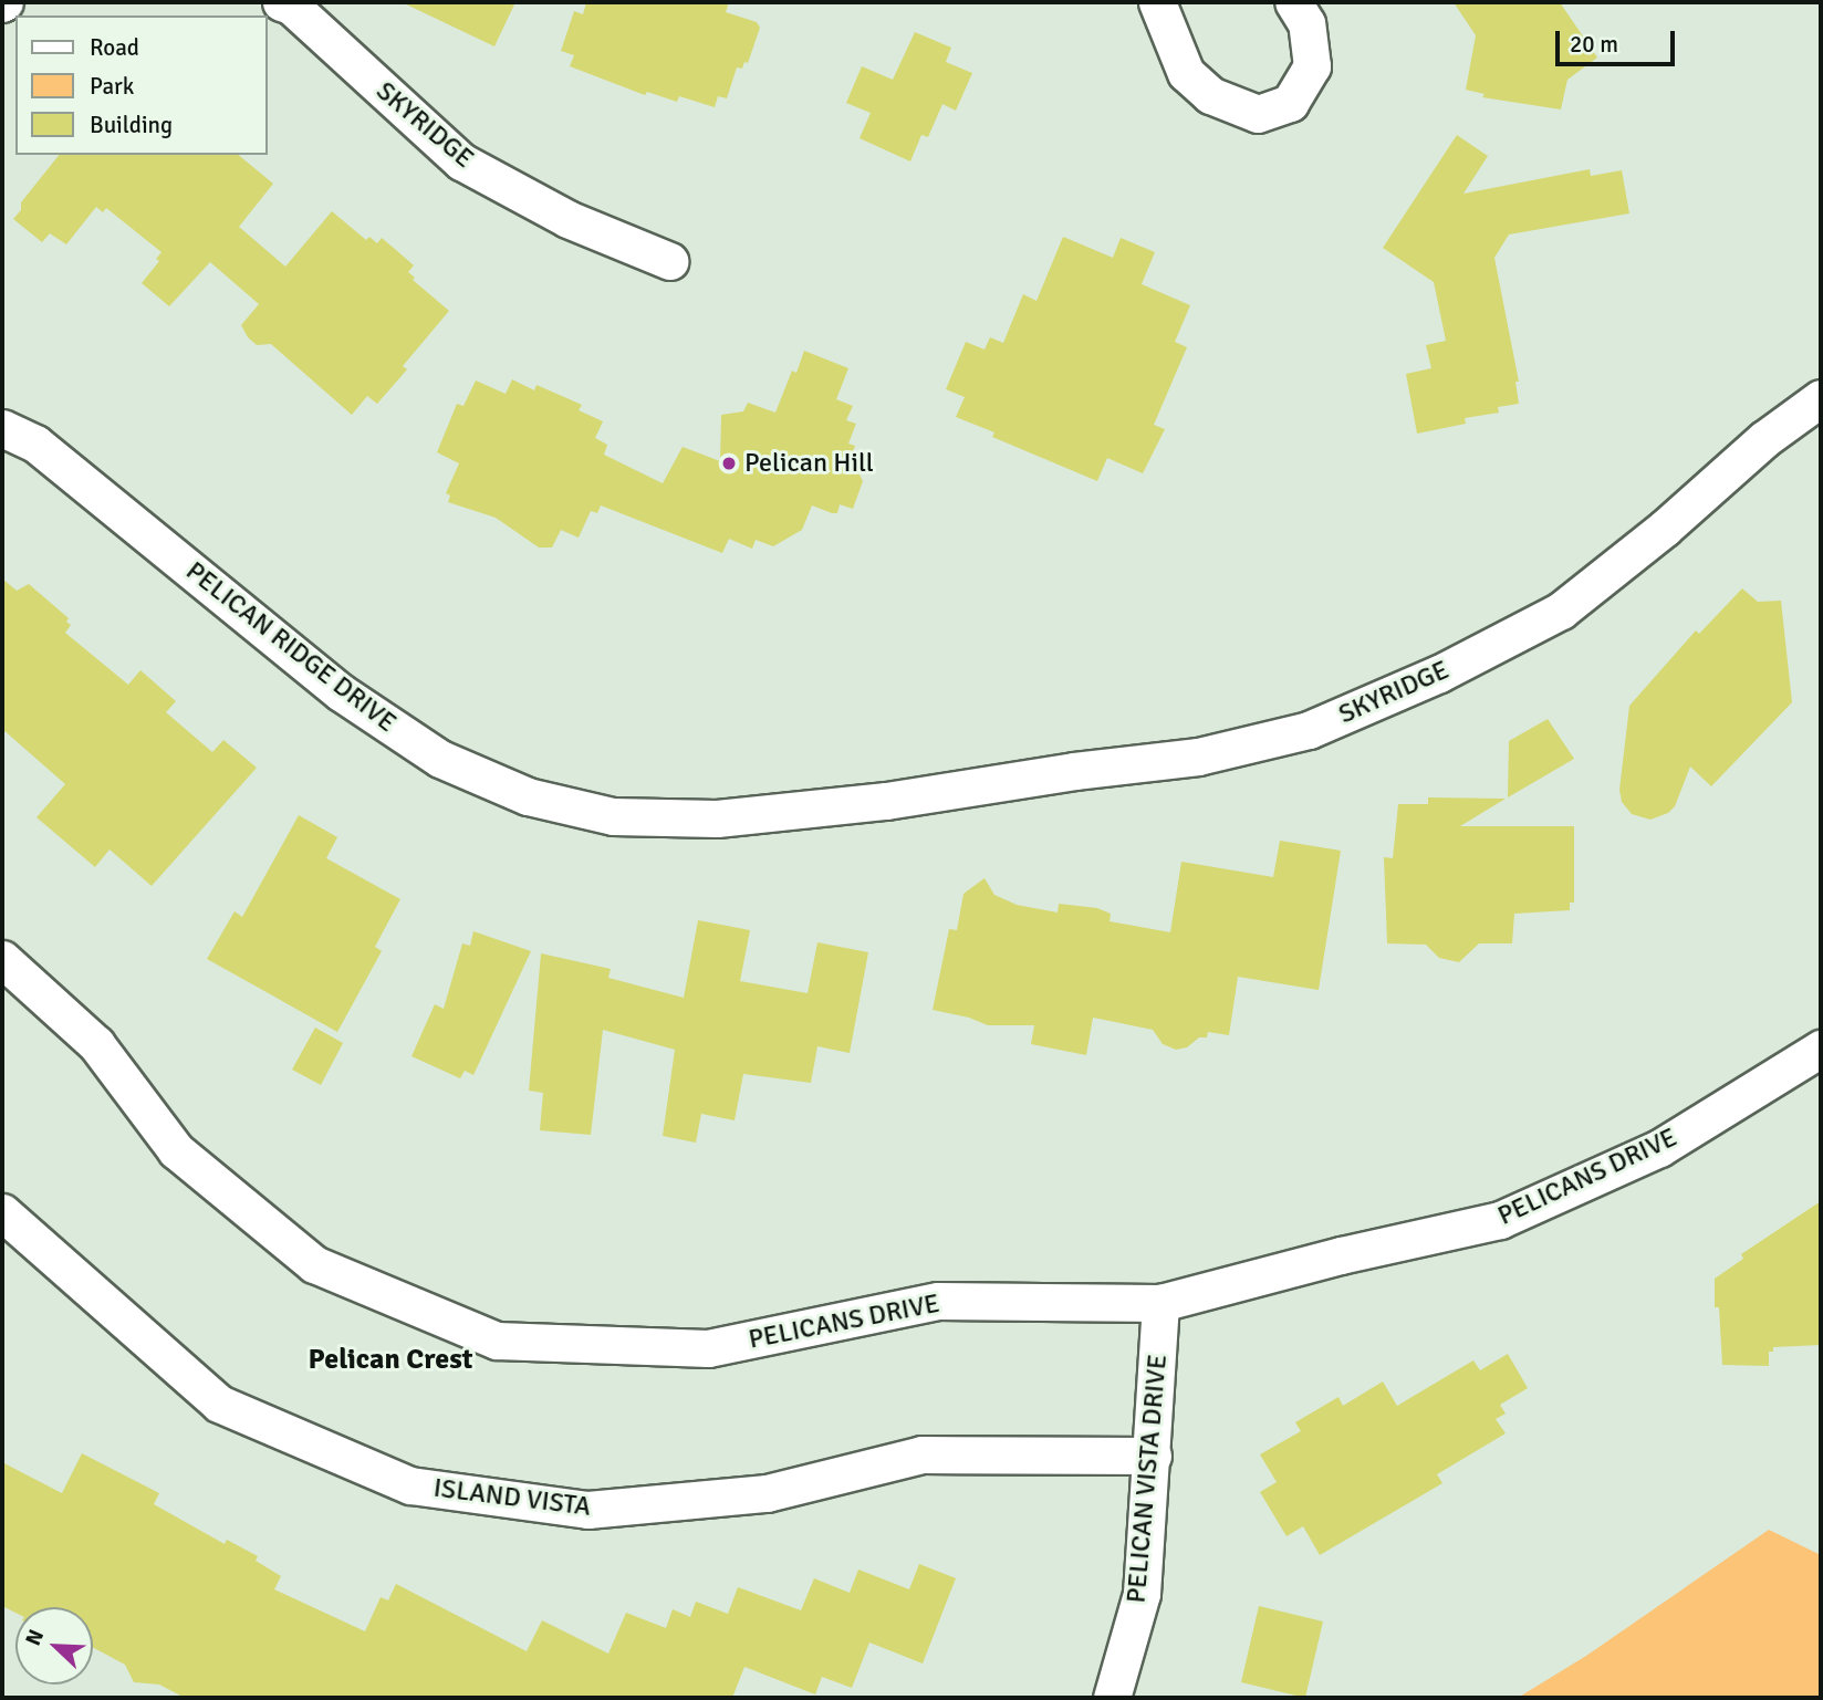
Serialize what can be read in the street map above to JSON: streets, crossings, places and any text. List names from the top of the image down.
{
  "streets": {
    "street": [
      "SKYRIDGE",
      "PELICAN RIDGE DRIVE",
      "PELICANS DRIVE",
      "PELICAN VISTA DRIVE",
      "ISLAND VISTA"
    ]
  },
  "crossings": [
    ["SKYRIDGE", "PELICAN RIDGE DRIVE"],
    ["PELICANS DRIVE", "PELICAN VISTA DRIVE"],
    ["PELICAN VISTA DRIVE", "ISLAND VISTA"]
  ],
  "districts": ["Pelican Crest"],
  "places": ["Pelican Hill"],
  "legend": ["Road", "Park", "Building"],
  "scale_bar": "20 m",
  "north": "top left"
}
